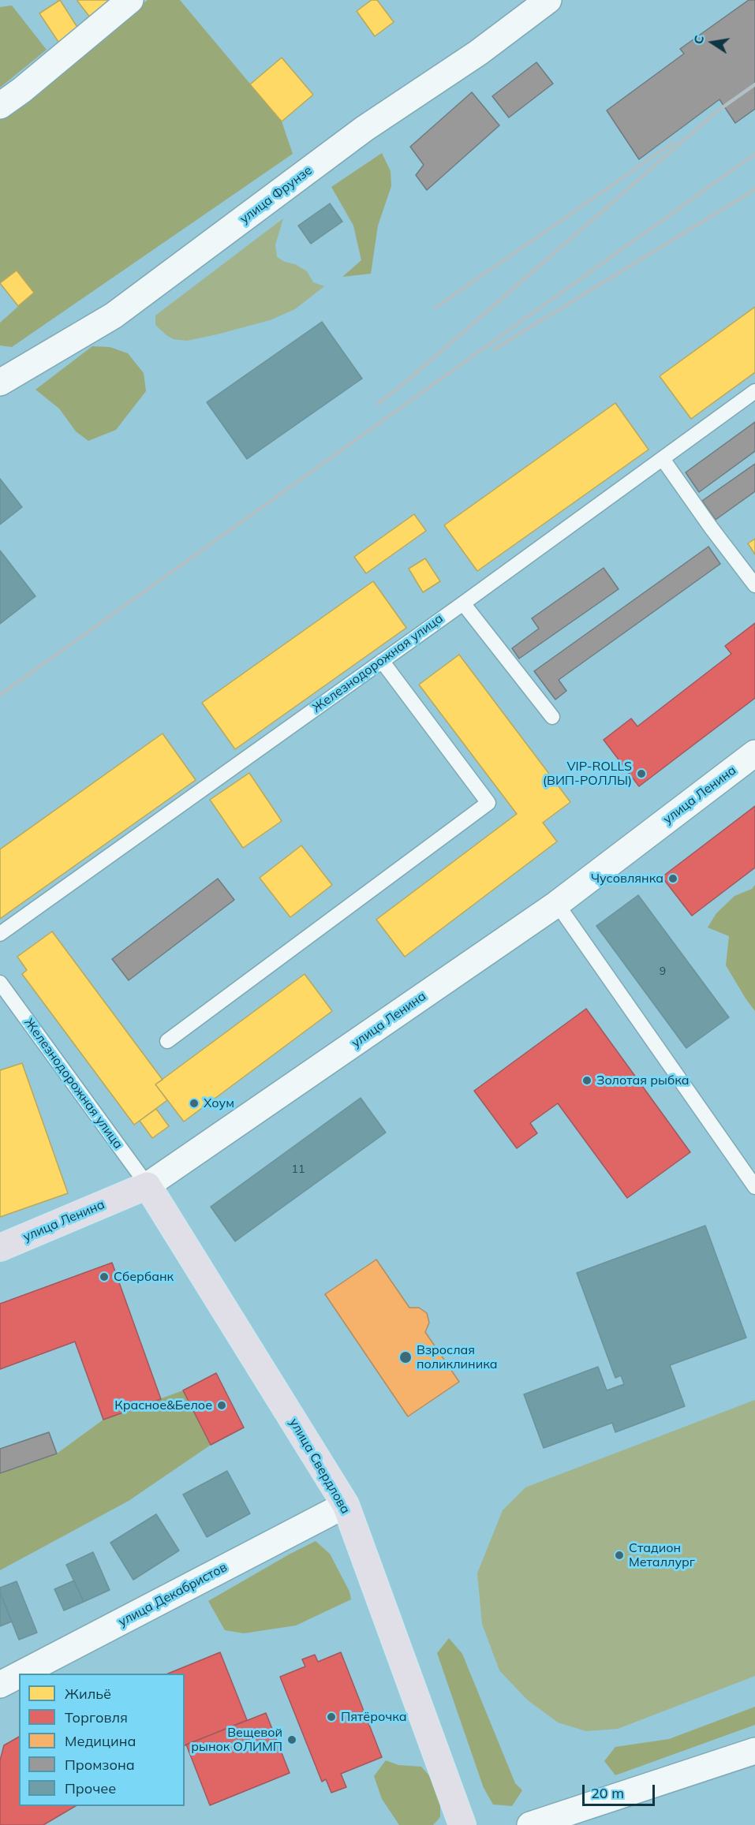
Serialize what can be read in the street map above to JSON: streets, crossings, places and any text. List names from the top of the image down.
{
  "streets": {
    "main road": ["улица Ленина", "улица Свердлова"],
    "street": ["улица Фрунзе", "улица Декабристов"],
    "lane": ["Железнодорожная улица"]
  },
  "crossings": [
    ["Железнодорожная улица", "улица Ленина"],
    ["Железнодорожная улица", "улица Свердлова"],
    ["улица Ленина", "улица Свердлова"],
    ["улица Свердлова", "улица Декабристов"]
  ],
  "places": [
    "VIP-ROLLS (ВИП-РОЛЛЫ)",
    "Чусовлянка",
    "Золотая рыбка",
    "Хоум",
    "Сбербанк",
    "Взрослая поликлиника",
    "Красное&Белое",
    "Стадион Металлург",
    "Пятёрочка",
    "Вещевой рынок ОЛИМП"
  ],
  "house_numbers": ["9", "11"],
  "legend": [
    "Жильё",
    "Торговля",
    "Медицина",
    "Промзона",
    "Прочее"
  ],
  "scale_bar": "20 m",
  "north": "left"
}
